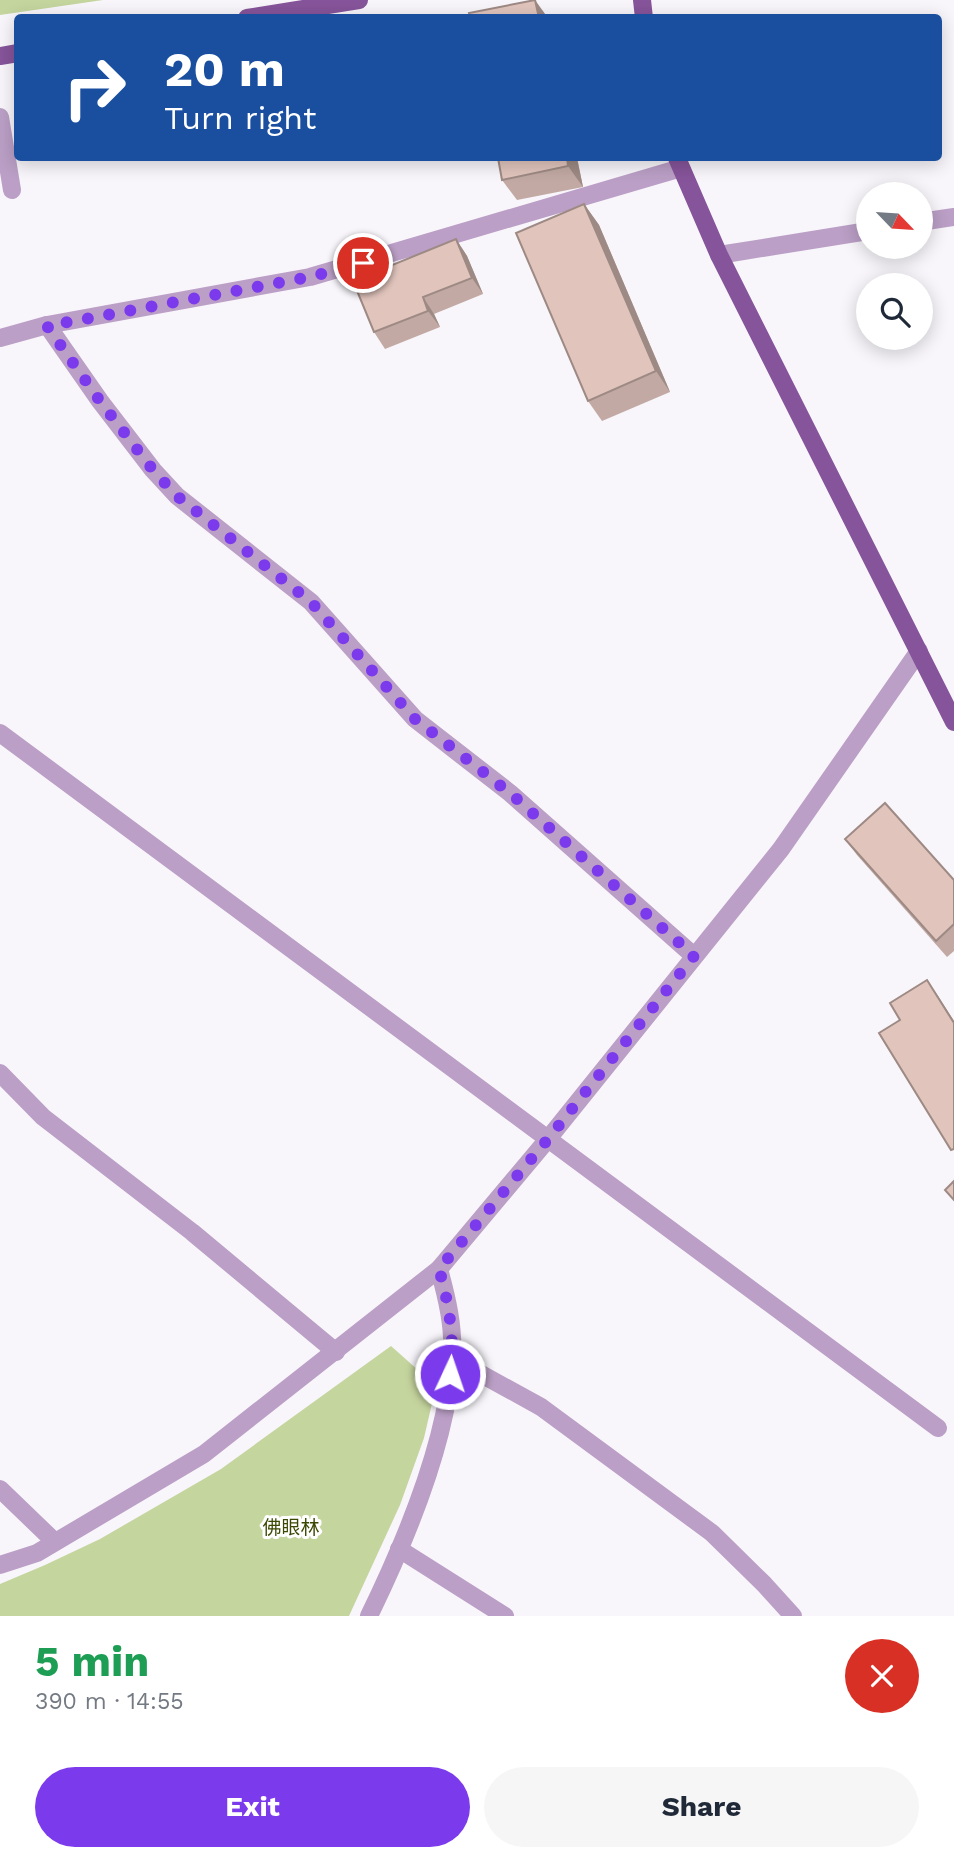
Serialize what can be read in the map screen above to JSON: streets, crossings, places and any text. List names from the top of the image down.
{
  "parks": ["佛眼林"],
  "north": "bottom right",
  "page": {
    "turn": ["20 m", "Turn right"],
    "heading": ["5 min", "390 m · 14:55"],
    "buttons": ["Exit", "Share"]
  }
}
